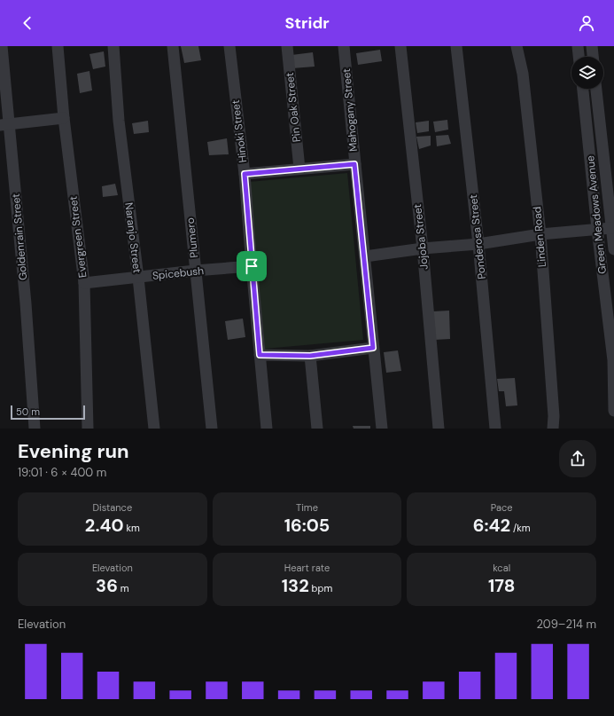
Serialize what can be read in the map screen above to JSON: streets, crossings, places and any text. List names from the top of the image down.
{
  "streets": {
    "street": [
      "Pin Oak Street",
      "Mahogany Street",
      "Hinoki Street",
      "Green Meadows Avenue",
      "Goldenrain Street",
      "Evergreen Street",
      "Jojoba Street",
      "Ponderosa Street",
      "Linden Road",
      "Naranjo Street",
      "Plumero",
      "Spicebush"
    ]
  },
  "crossings": [
    ["Hinoki Street", "Spicebush"],
    ["Evergreen Street", "Spicebush"],
    ["Naranjo Street", "Spicebush"],
    ["Plumero", "Spicebush"]
  ],
  "scale_bar": "50 m",
  "page": {
    "header": "Stridr",
    "scale": "50 m",
    "heading": ["Evening run", "19:01 · 6 × 400 m"],
    "stats": [
      ["Distance", "2.40 km"],
      ["Time", "16:05"],
      ["Pace", "6:42 /km"],
      ["Elevation", "36 m"],
      ["Heart rate", "132 bpm"],
      ["kcal", "178"]
    ],
    "chart": ["Elevation", "209–214 m"]
  }
}
